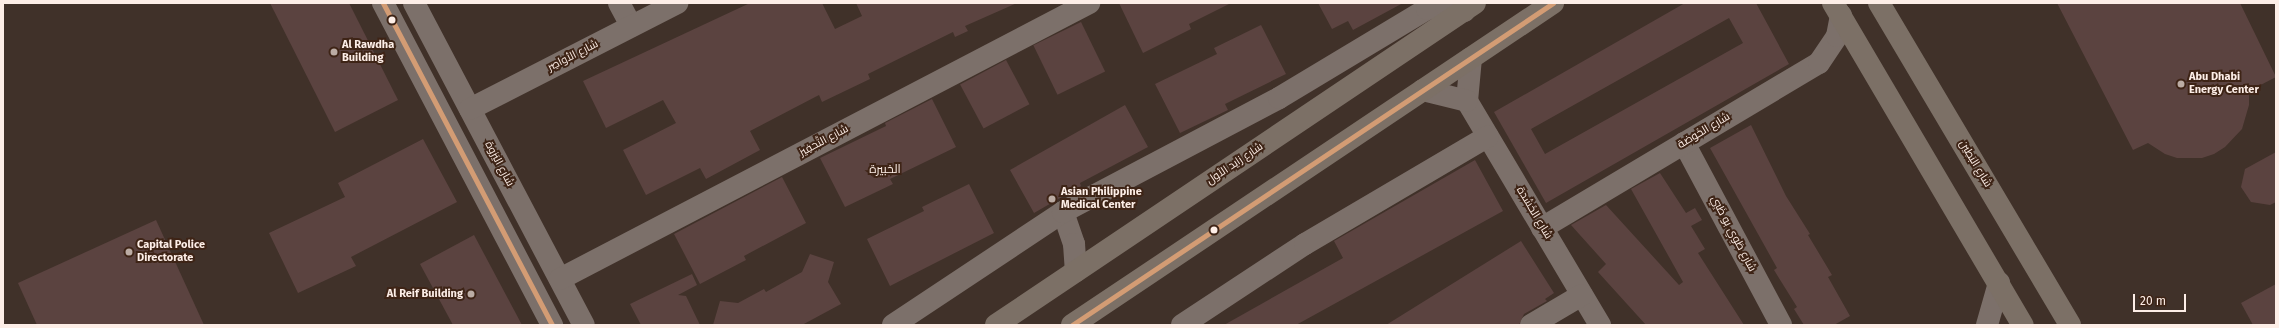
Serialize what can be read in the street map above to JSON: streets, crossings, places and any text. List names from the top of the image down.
{
  "streets": {
    "main road": ["شارع زايد الأول", "شارع البَطِين"],
    "street": [
      "شارع الأواصِر",
      "شارع الخَوضة",
      "شارع التَّحفِيز",
      "شارع اليَزوة",
      "شارع الخَشدة",
      "شارع طَوِي بو ظَبِي"
    ]
  },
  "crossings": [
    ["شارع الأواصِر", "شارع اليَزوة"],
    ["شارع الخَوضة", "شارع الخَشدة"],
    ["شارع الخَوضة", "شارع طَوِي بو ظَبِي"],
    ["شارع التَّحفِيز", "شارع اليَزوة"]
  ],
  "districts": ["الخبيرة"],
  "places": [
    "Al Rawdha Building",
    "Abu Dhabi Energy Center",
    "Asian Philippine Medical Center",
    "Capital Police Directorate",
    "Al Reif Building"
  ],
  "scale_bar": "20 m"
}
